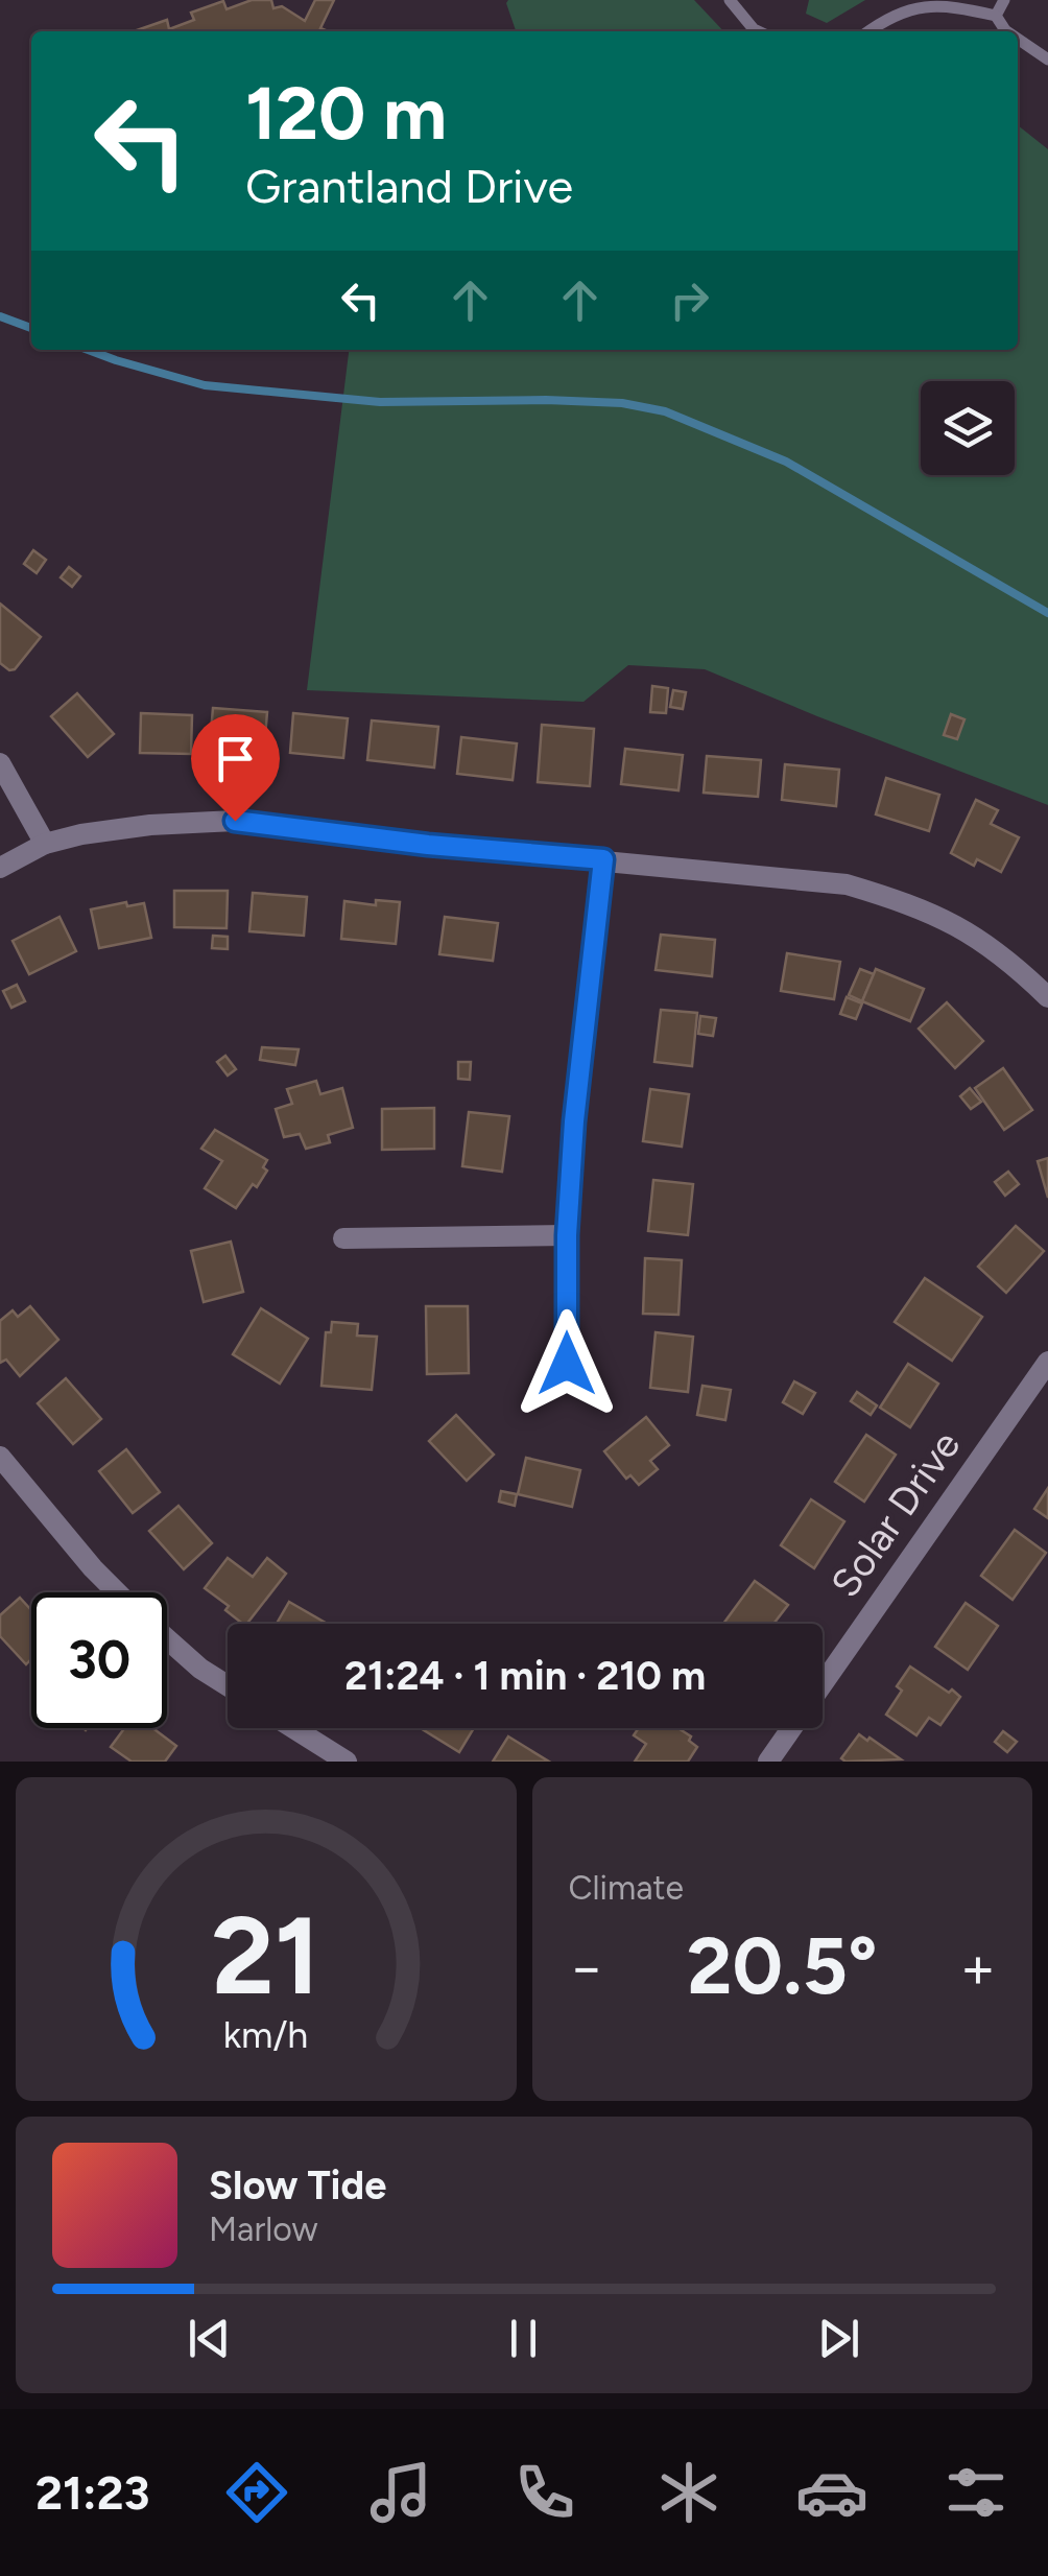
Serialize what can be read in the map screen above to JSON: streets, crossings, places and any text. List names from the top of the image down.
{
  "streets": {
    "street": ["Solar Drive"]
  },
  "page": {
    "turn": ["120 m", "Grantland Drive"],
    "limit": "30",
    "trip": "21:24 · 1 min · 210 m",
    "tile": "Climate",
    "heat": ["−", "20.5°", "+"],
    "song": ["Slow Tide", "Marlow"],
    "tabs": "21:23",
    "gauge": ["21", "km/h"]
  }
}
